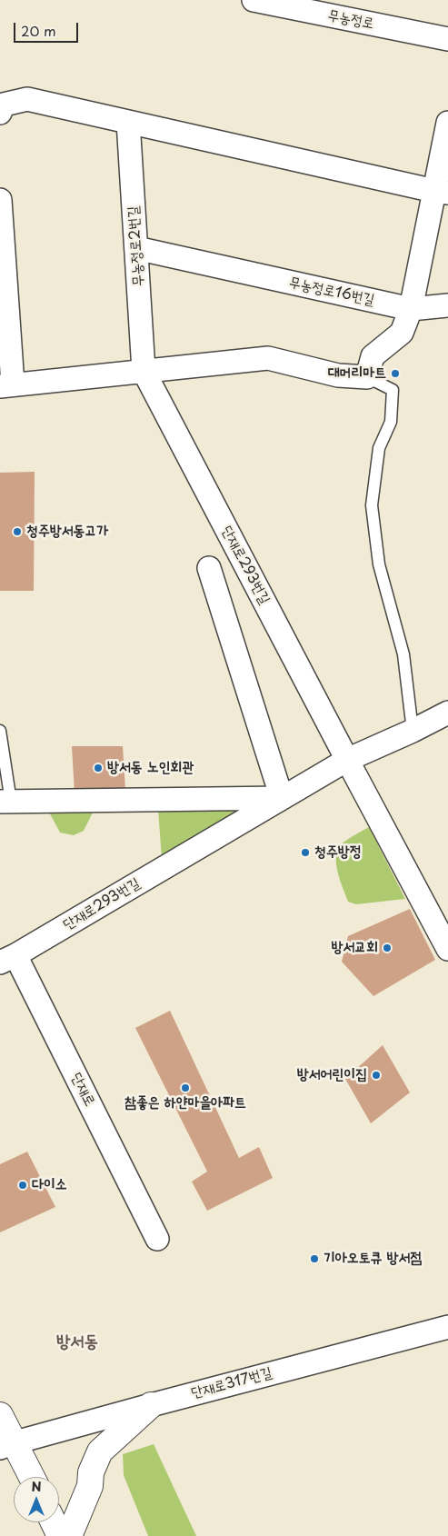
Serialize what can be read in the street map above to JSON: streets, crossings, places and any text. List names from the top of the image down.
{
  "streets": {
    "street": [
      "무농정로",
      "무농정로2번길",
      "무농정로16번길",
      "단재로293번길",
      "단재로",
      "단재로317번길"
    ]
  },
  "crossings": [
    ["무농정로2번길", "무농정로16번길"],
    ["무농정로2번길", "단재로293번길"],
    ["단재로293번길", "단재로"]
  ],
  "districts": ["방서동"],
  "places": [
    "대머리마트",
    "청주방서동고가",
    "방서동 노인회관",
    "청주방정",
    "방서교회",
    "방서어린이집",
    "참좋은 하얀마을아파트",
    "다이소",
    "기아오토큐 방서점"
  ],
  "scale_bar": "20 m",
  "north": "top"
}
